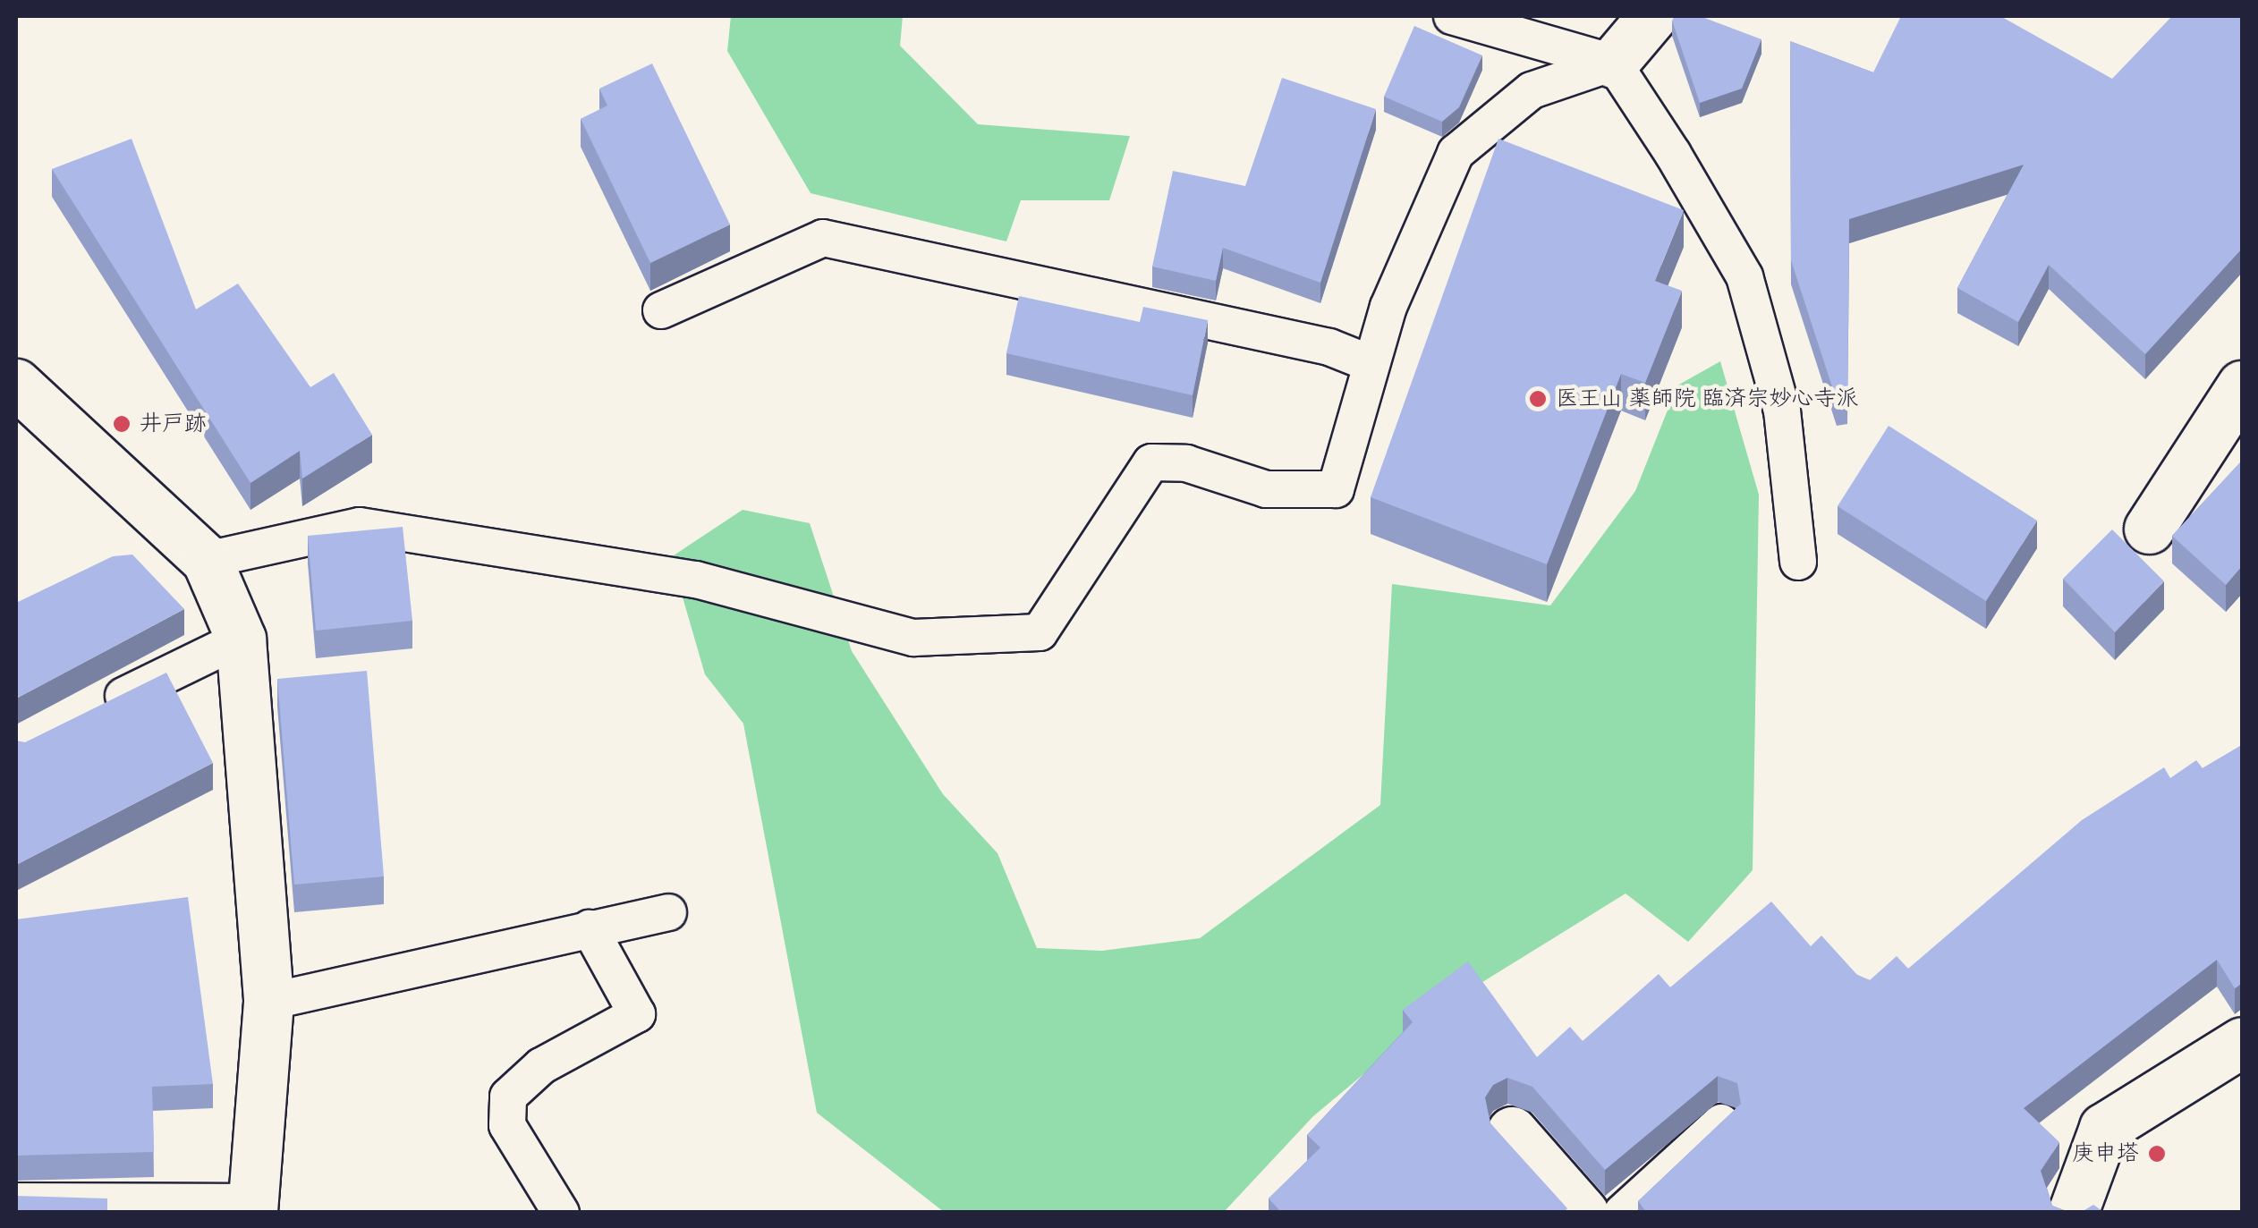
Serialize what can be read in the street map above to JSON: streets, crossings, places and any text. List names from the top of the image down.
{
  "places": ["医王山 薬師院 臨済宗妙心寺派", "井戸跡", "庚申塔"]
}
